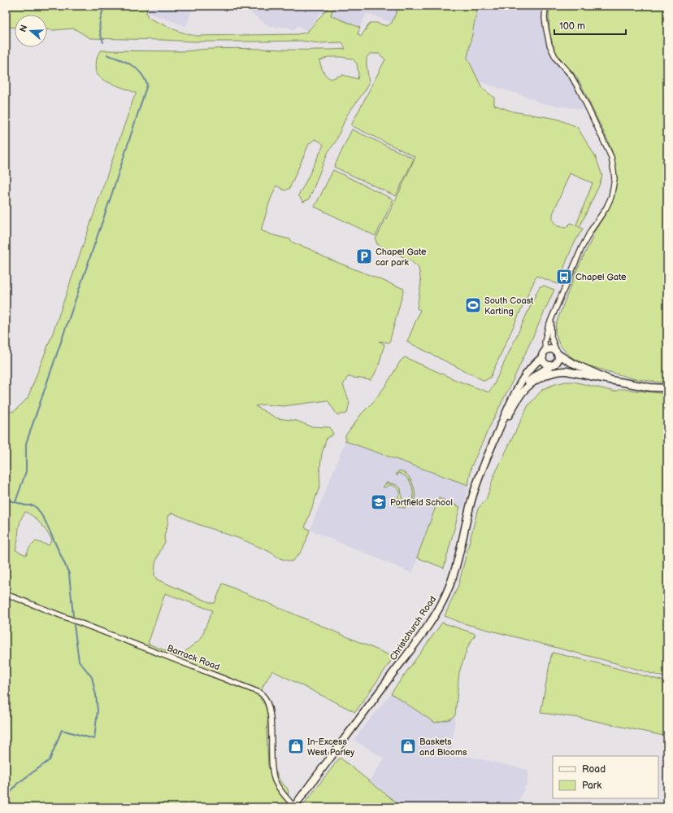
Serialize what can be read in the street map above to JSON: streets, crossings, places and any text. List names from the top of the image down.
{
  "streets": {
    "main road": ["Christchurch Road"],
    "street": ["Barrack Road"]
  },
  "crossings": [
    ["Christchurch Road", "Barrack Road"]
  ],
  "places": {
    "parking": ["Chapel Gate car park"],
    "bus stop": ["Chapel Gate"],
    "sports": ["South Coast Karting"],
    "school or university": ["Portfield School"],
    "shop": ["In-Excess West Parley", "Baskets and Blooms"]
  },
  "legend": ["Road", "Park"],
  "scale_bar": "100 m",
  "north": "left"
}
